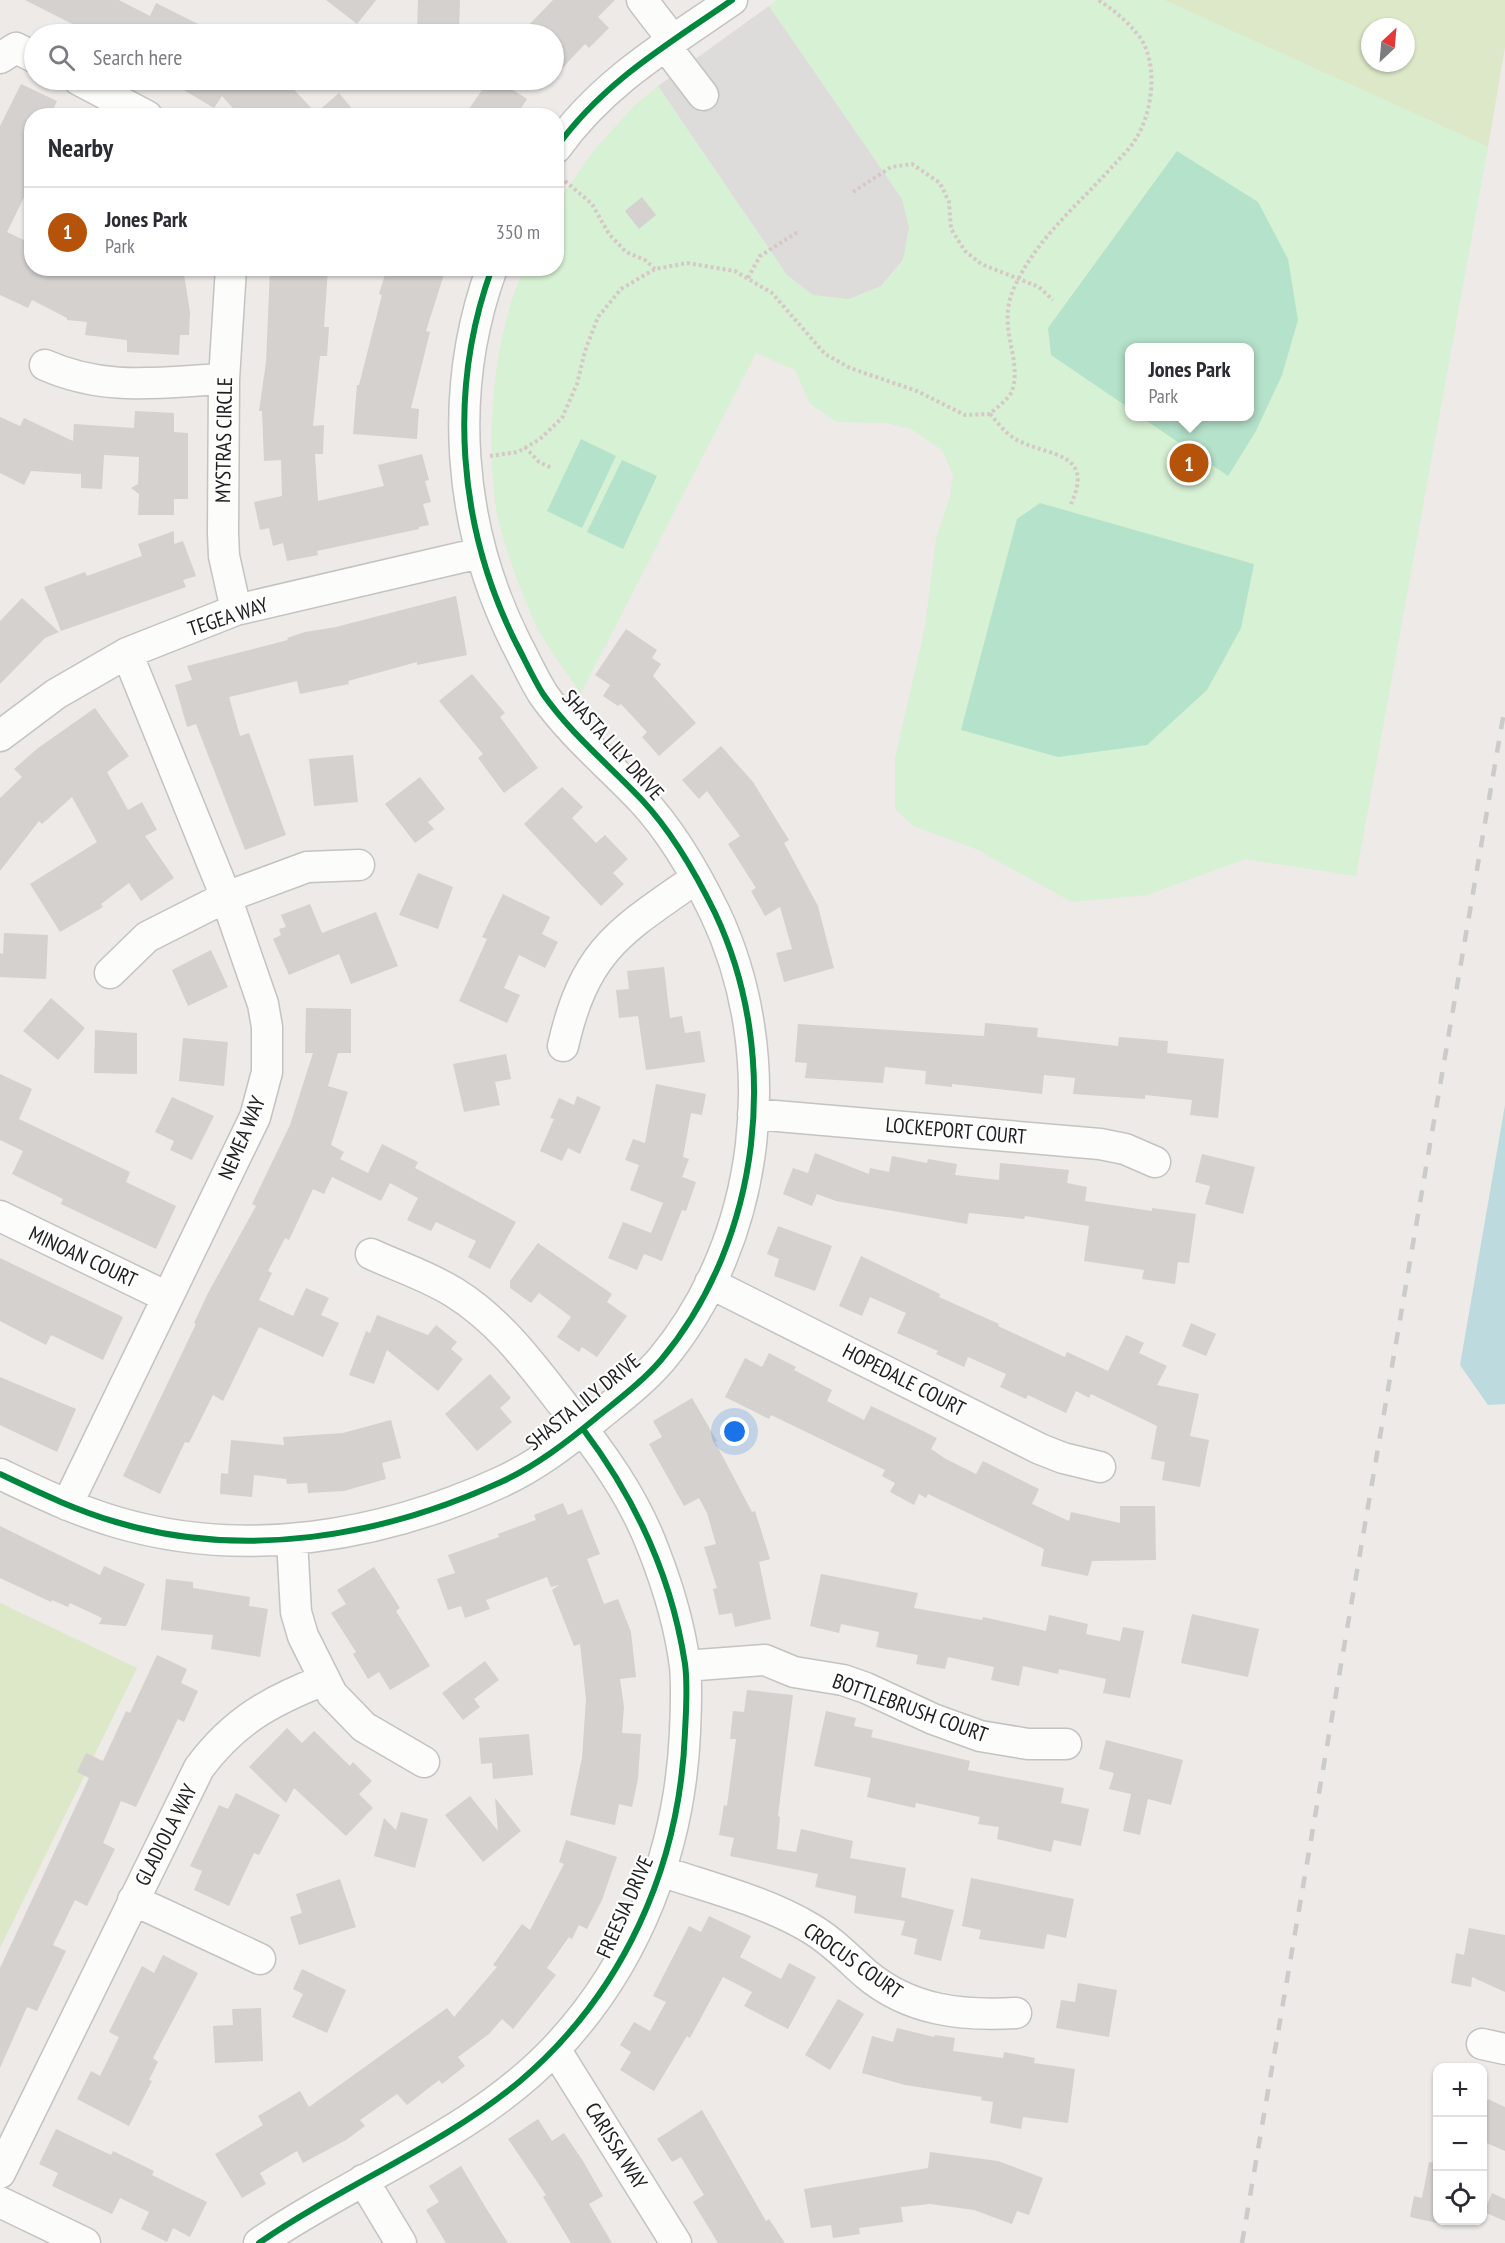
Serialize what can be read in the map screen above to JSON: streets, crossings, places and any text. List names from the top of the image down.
{
  "streets": {
    "street": [
      "MYSTRAS CIRCLE",
      "TEGEA WAY",
      "SHASTA LILY DRIVE",
      "LOCKEPORT COURT",
      "NEMEA WAY",
      "MINOAN COURT",
      "HOPEDALE COURT",
      "BOTTLEBRUSH COURT",
      "GLADIOLA WAY",
      "FREESIA DRIVE",
      "CROCUS COURT",
      "CARISSA WAY"
    ]
  },
  "crossings": [
    ["MYSTRAS CIRCLE", "TEGEA WAY"],
    ["TEGEA WAY", "SHASTA LILY DRIVE"],
    ["TEGEA WAY", "NEMEA WAY"],
    ["SHASTA LILY DRIVE", "LOCKEPORT COURT"],
    ["SHASTA LILY DRIVE", "NEMEA WAY"],
    ["SHASTA LILY DRIVE", "HOPEDALE COURT"],
    ["SHASTA LILY DRIVE", "FREESIA DRIVE"],
    ["NEMEA WAY", "MINOAN COURT"],
    ["BOTTLEBRUSH COURT", "FREESIA DRIVE"],
    ["FREESIA DRIVE", "CROCUS COURT"],
    ["FREESIA DRIVE", "CARISSA WAY"]
  ],
  "north": "top right",
  "page": {
    "search": "Search here",
    "heading": "Nearby",
    "list": [
      {
        "mark": "1",
        "name": "Jones Park",
        "note": "Park",
        "value": "350 m"
      }
    ],
    "popup": ["Jones Park", "Park"],
    "pins": "1",
    "map_buttons": ["+", "−"]
  }
}
